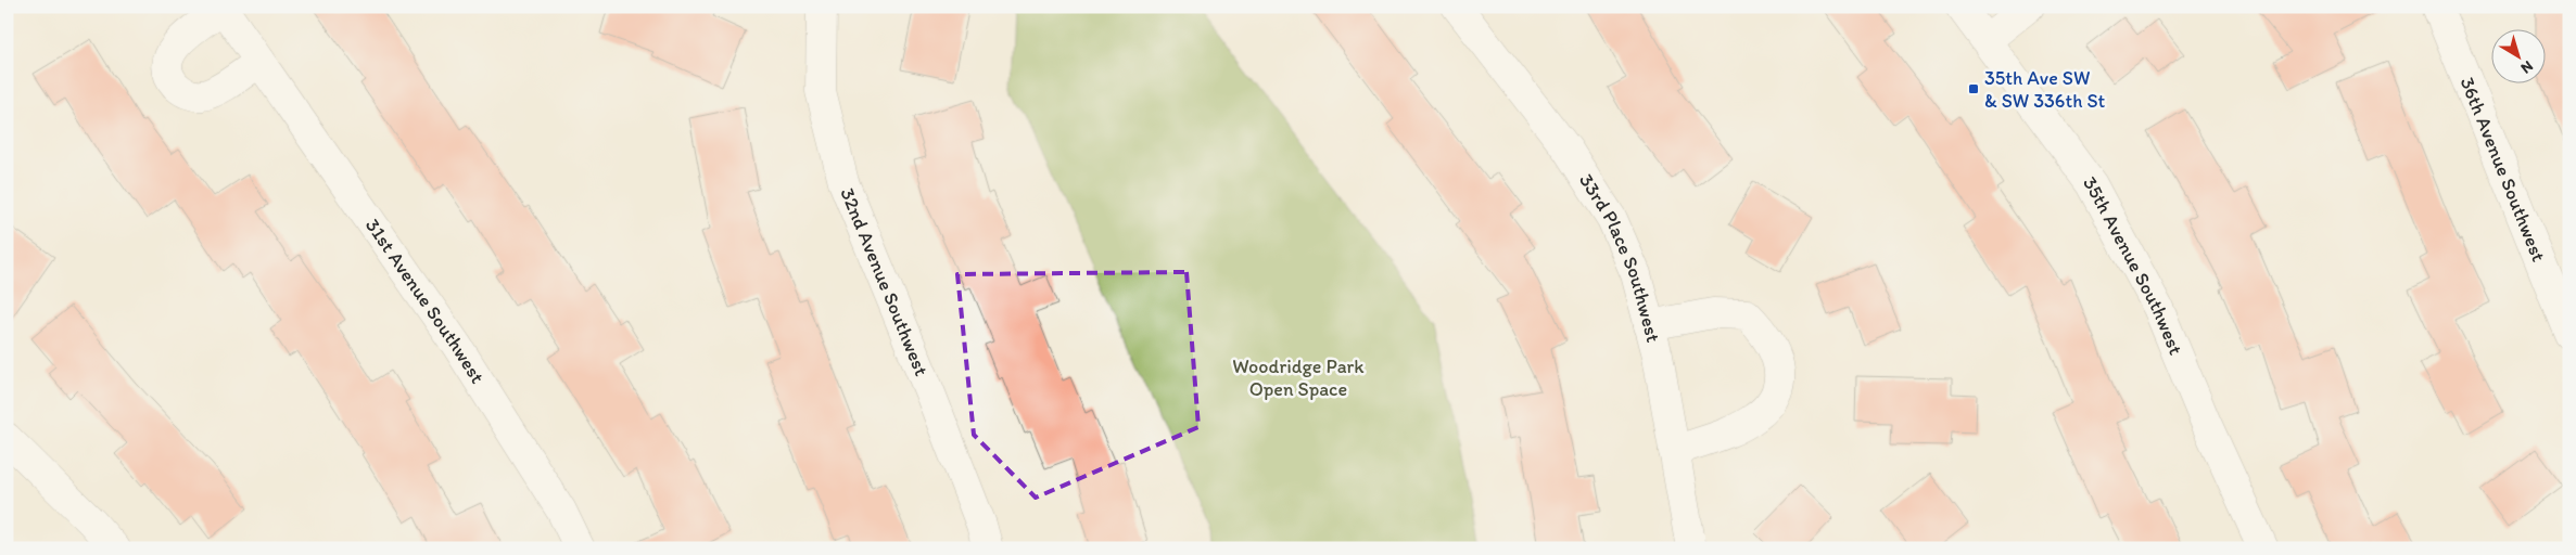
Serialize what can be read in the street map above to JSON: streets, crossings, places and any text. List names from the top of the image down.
{
  "streets": {
    "street": [
      "36th Avenue Southwest",
      "33rd Place Southwest",
      "35th Avenue Southwest",
      "32nd Avenue Southwest",
      "31st Avenue Southwest"
    ]
  },
  "parks": ["Woodridge Park Open Space"],
  "places": {
    "transit": ["35th Ave SW & SW 336th St"]
  },
  "north": "bottom right"
}
